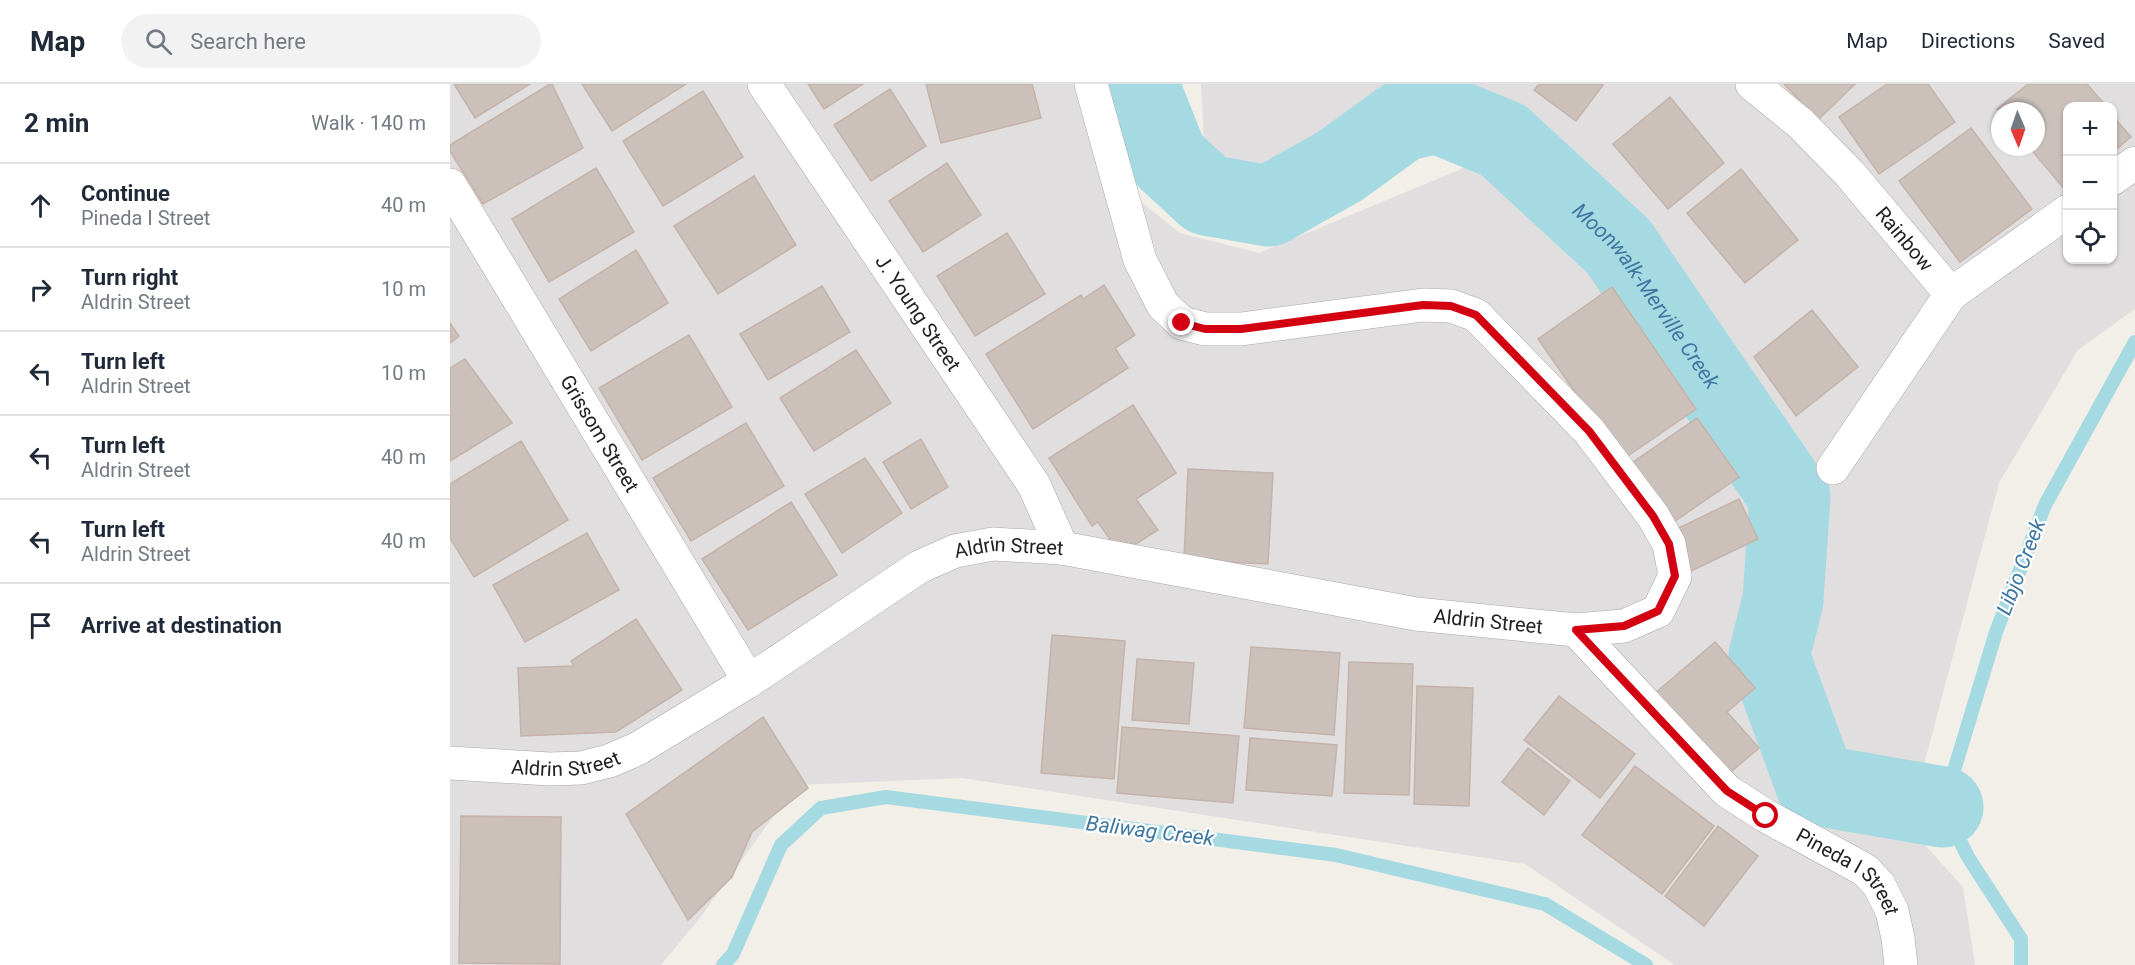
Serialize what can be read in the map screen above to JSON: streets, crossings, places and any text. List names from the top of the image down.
{
  "streets": {
    "street": [
      "Rainbow",
      "J. Young Street",
      "Grissom Street",
      "Aldrin Street",
      "Pineda I Street"
    ]
  },
  "crossings": [
    ["J. Young Street", "Aldrin Street"],
    ["Grissom Street", "Aldrin Street"],
    ["Aldrin Street", "Pineda I Street"]
  ],
  "water": ["Moonwalk-Merville Creek", "Libjo Creek", "Baliwag Creek"],
  "north": "bottom",
  "page": {
    "header": "Map",
    "search": "Search here",
    "nav": ["Map", "Directions", "Saved"],
    "heading": ["2 min", "Walk · 140 m"],
    "map_buttons": ["+", "−"],
    "list": [
      ["Continue", "Pineda I Street", "40 m"],
      ["Turn right", "Aldrin Street", "10 m"],
      ["Turn left", "Aldrin Street", "10 m"],
      ["Turn left", "Aldrin Street", "40 m"],
      ["Turn left", "Aldrin Street", "40 m"],
      "Arrive at destination"
    ]
  }
}
